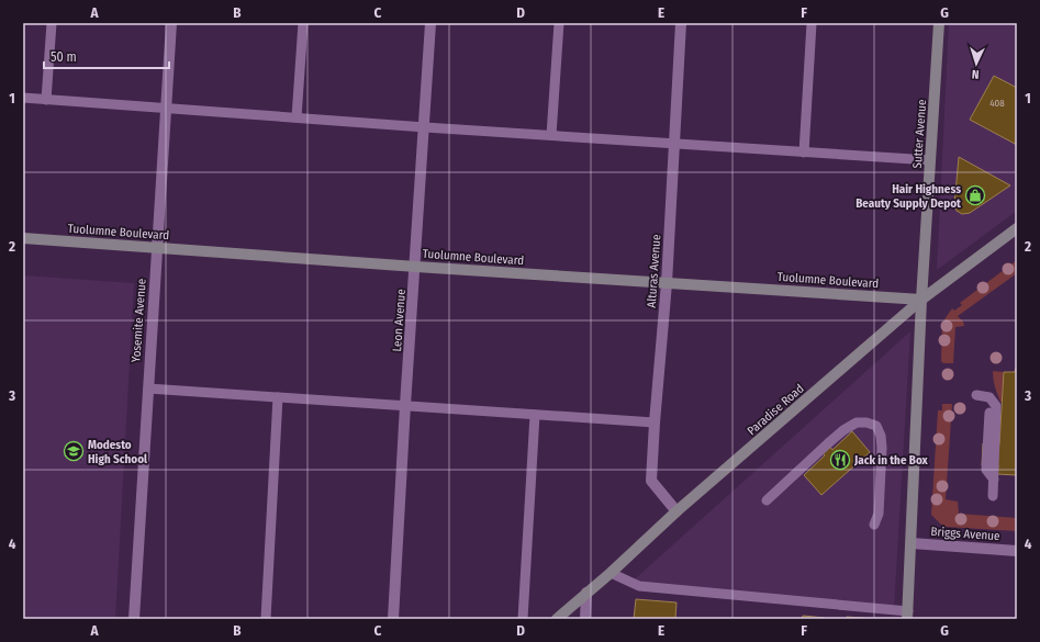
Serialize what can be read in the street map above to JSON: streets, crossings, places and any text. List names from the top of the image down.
{
  "streets": {
    "main road": ["Sutter Avenue", "Tuolumne Boulevard", "Paradise Road"],
    "street": [
      "Alturas Avenue",
      "Yosemite Avenue",
      "Leon Avenue",
      "Briggs Avenue"
    ]
  },
  "crossings": [
    ["Sutter Avenue", "Tuolumne Boulevard"],
    ["Sutter Avenue", "Paradise Road"],
    ["Sutter Avenue", "Briggs Avenue"],
    ["Tuolumne Boulevard", "Alturas Avenue"],
    ["Tuolumne Boulevard", "Yosemite Avenue"],
    ["Tuolumne Boulevard", "Leon Avenue"],
    ["Tuolumne Boulevard", "Paradise Road"],
    ["Alturas Avenue", "Paradise Road"]
  ],
  "places": {
    "shop": ["Hair Highness Beauty Supply Depot"],
    "school or university": ["Modesto High School"],
    "restaurant": ["Jack in the Box"]
  },
  "house_numbers": ["408"],
  "scale_bar": "50 m",
  "north": "bottom",
  "grid": {
    "columns": [
      "A",
      "B",
      "C",
      "D",
      "E",
      "F",
      "G"
    ],
    "rows": [
      "1",
      "2",
      "3",
      "4"
    ]
  }
}
